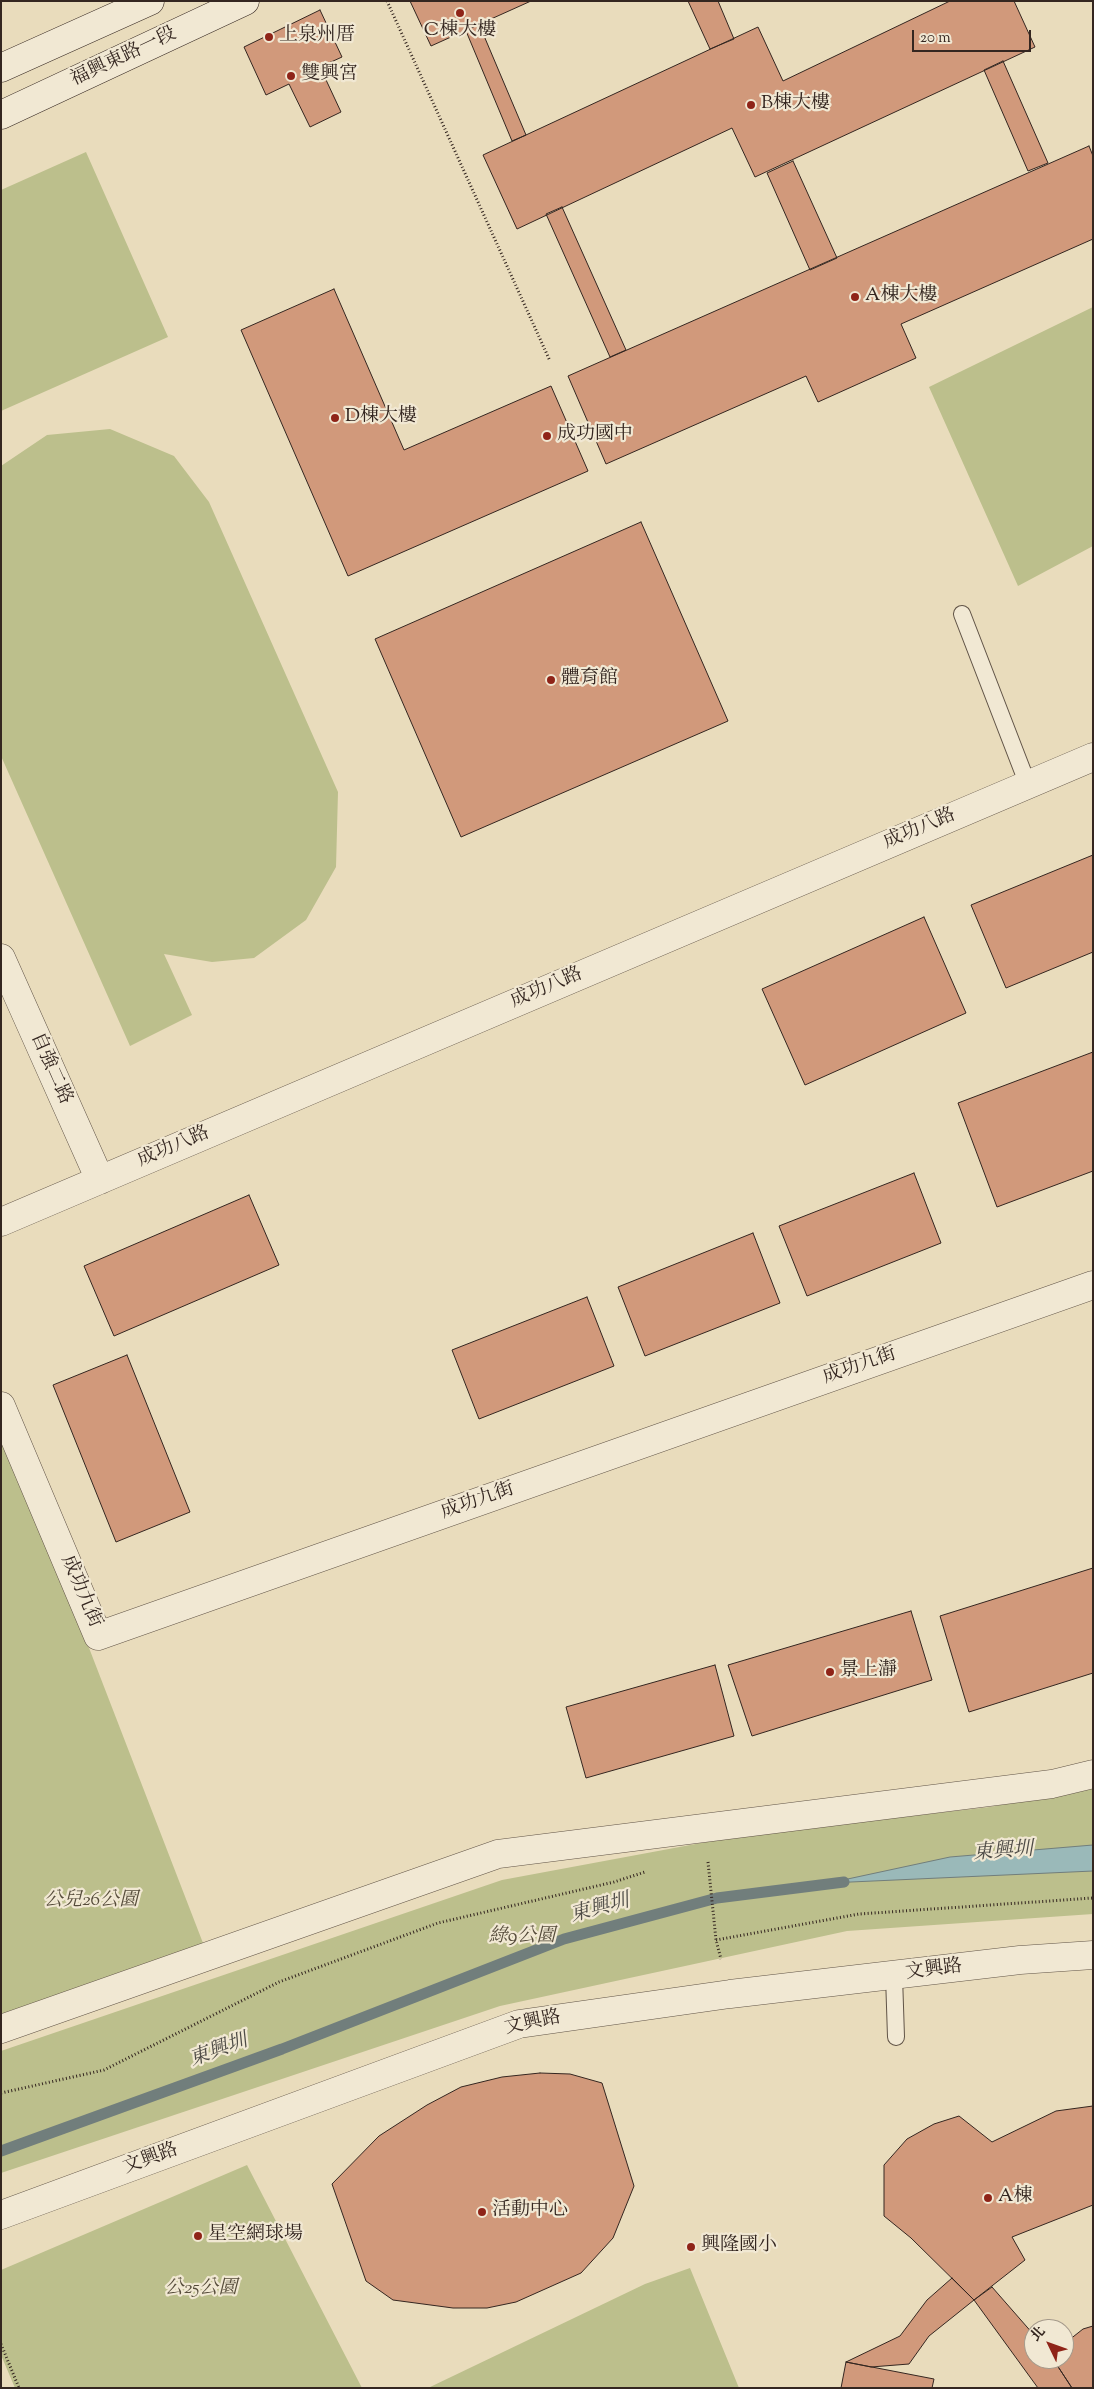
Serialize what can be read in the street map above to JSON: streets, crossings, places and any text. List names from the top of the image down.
{
  "streets": {
    "street": [
      "福興東路一段",
      "成功八路",
      "自強二路",
      "成功九街",
      "文興路"
    ]
  },
  "crossings": [
    ["成功八路", "自強二路"]
  ],
  "water": ["東興圳"],
  "parks": ["公兒26公園", "綠9公園", "公25公園"],
  "places": [
    "C棟大樓",
    "上泉州厝",
    "雙興宮",
    "B棟大樓",
    "A棟大樓",
    "D棟大樓",
    "成功國中",
    "體育館",
    "景上瀞",
    "A棟",
    "活動中心",
    "星空網球場",
    "興隆國小"
  ],
  "scale_bar": "20 m",
  "north": "top left"
}
